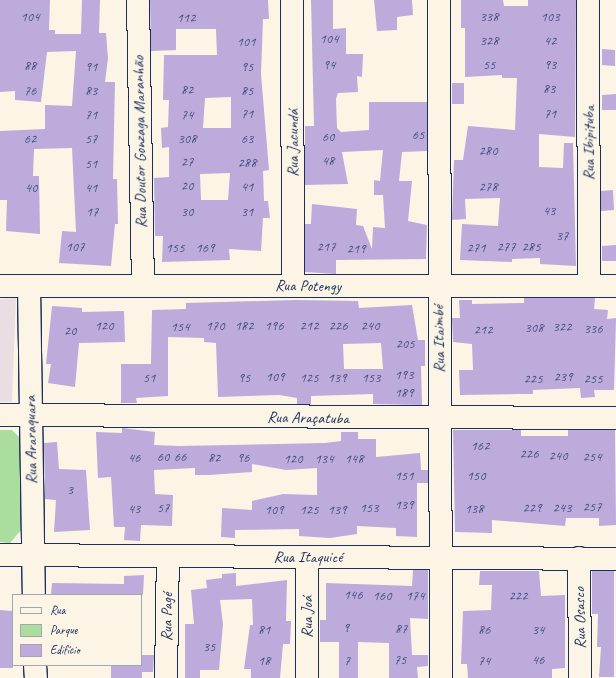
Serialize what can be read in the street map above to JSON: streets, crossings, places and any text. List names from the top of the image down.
{
  "streets": {
    "street": [
      "Rua Doutor Gonzaga Maranhão",
      "Rua Jacundá",
      "Rua Ibipituba",
      "Rua Potengy",
      "Rua Itaimbé",
      "Rua Araçatuba",
      "Rua Araraquara",
      "Rua Itaquicé",
      "Rua Pagé",
      "Rua Joá",
      "Rua Osasco"
    ]
  },
  "crossings": [
    ["Rua Doutor Gonzaga Maranhão", "Rua Potengy"],
    ["Rua Jacundá", "Rua Potengy"],
    ["Rua Ibipituba", "Rua Potengy"],
    ["Rua Potengy", "Rua Itaimbé"],
    ["Rua Potengy", "Rua Araraquara"],
    ["Rua Itaimbé", "Rua Araçatuba"],
    ["Rua Itaimbé", "Rua Itaquicé"],
    ["Rua Araçatuba", "Rua Araraquara"],
    ["Rua Araraquara", "Rua Itaquicé"],
    ["Rua Itaquicé", "Rua Pagé"],
    ["Rua Itaquicé", "Rua Joá"],
    ["Rua Itaquicé", "Rua Osasco"]
  ],
  "house_numbers": [
    "104",
    "338",
    "103",
    "112",
    "104",
    "328",
    "42",
    "101",
    "94",
    "55",
    "93",
    "88",
    "91",
    "95",
    "83",
    "82",
    "76",
    "83",
    "85",
    "71",
    "71",
    "71",
    "74",
    "65",
    "60",
    "62",
    "57",
    "308",
    "63",
    "280",
    "48",
    "27",
    "288",
    "51",
    "20",
    "41",
    "278",
    "40",
    "41",
    "43",
    "17",
    "30",
    "31",
    "37",
    "107",
    "217",
    "277",
    "285",
    "155",
    "169",
    "271",
    "219",
    "120",
    "170",
    "182",
    "196",
    "212",
    "226",
    "240",
    "154",
    "322",
    "308",
    "336",
    "212",
    "20",
    "205",
    "193",
    "109",
    "239",
    "51",
    "95",
    "125",
    "139",
    "153",
    "225",
    "255",
    "189",
    "162",
    "226",
    "240",
    "60",
    "66",
    "254",
    "46",
    "82",
    "96",
    "120",
    "134",
    "148",
    "151",
    "150",
    "3",
    "139",
    "257",
    "57",
    "153",
    "229",
    "243",
    "43",
    "138",
    "109",
    "125",
    "139",
    "146",
    "160",
    "174",
    "222",
    "9",
    "87",
    "81",
    "86",
    "34",
    "35",
    "75",
    "46",
    "18",
    "7",
    "74"
  ],
  "legend": ["Rua", "Parque", "Edifício"]
}
